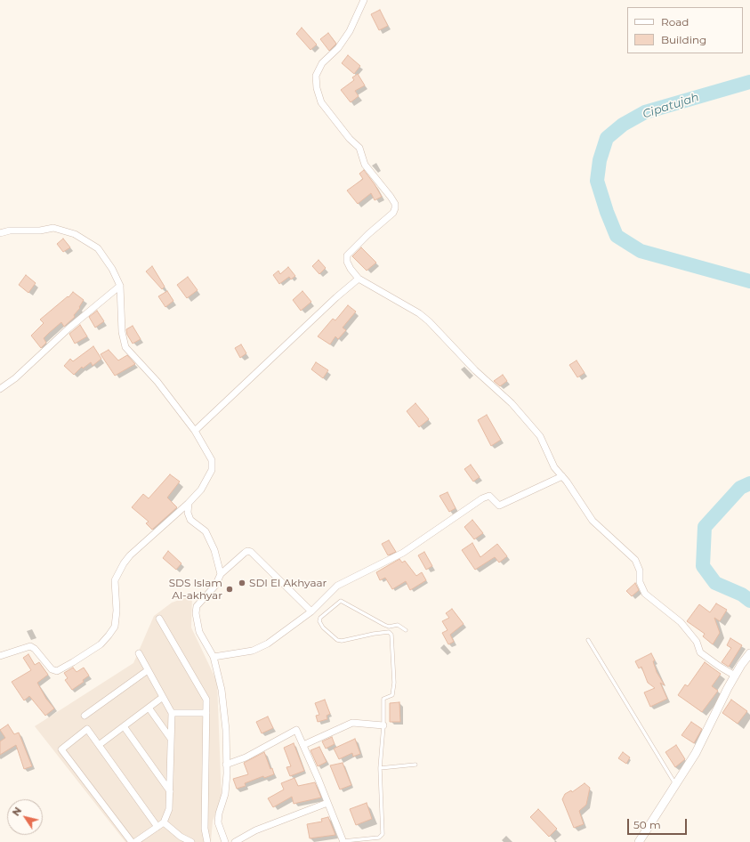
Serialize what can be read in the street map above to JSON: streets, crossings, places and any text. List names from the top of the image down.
{
  "water": ["Cipatujah"],
  "places": ["SDI El Akhyaar", "SDS Islam Al-akhyar"],
  "legend": ["Road", "Building"],
  "scale_bar": "50 m",
  "north": "top left"
}
